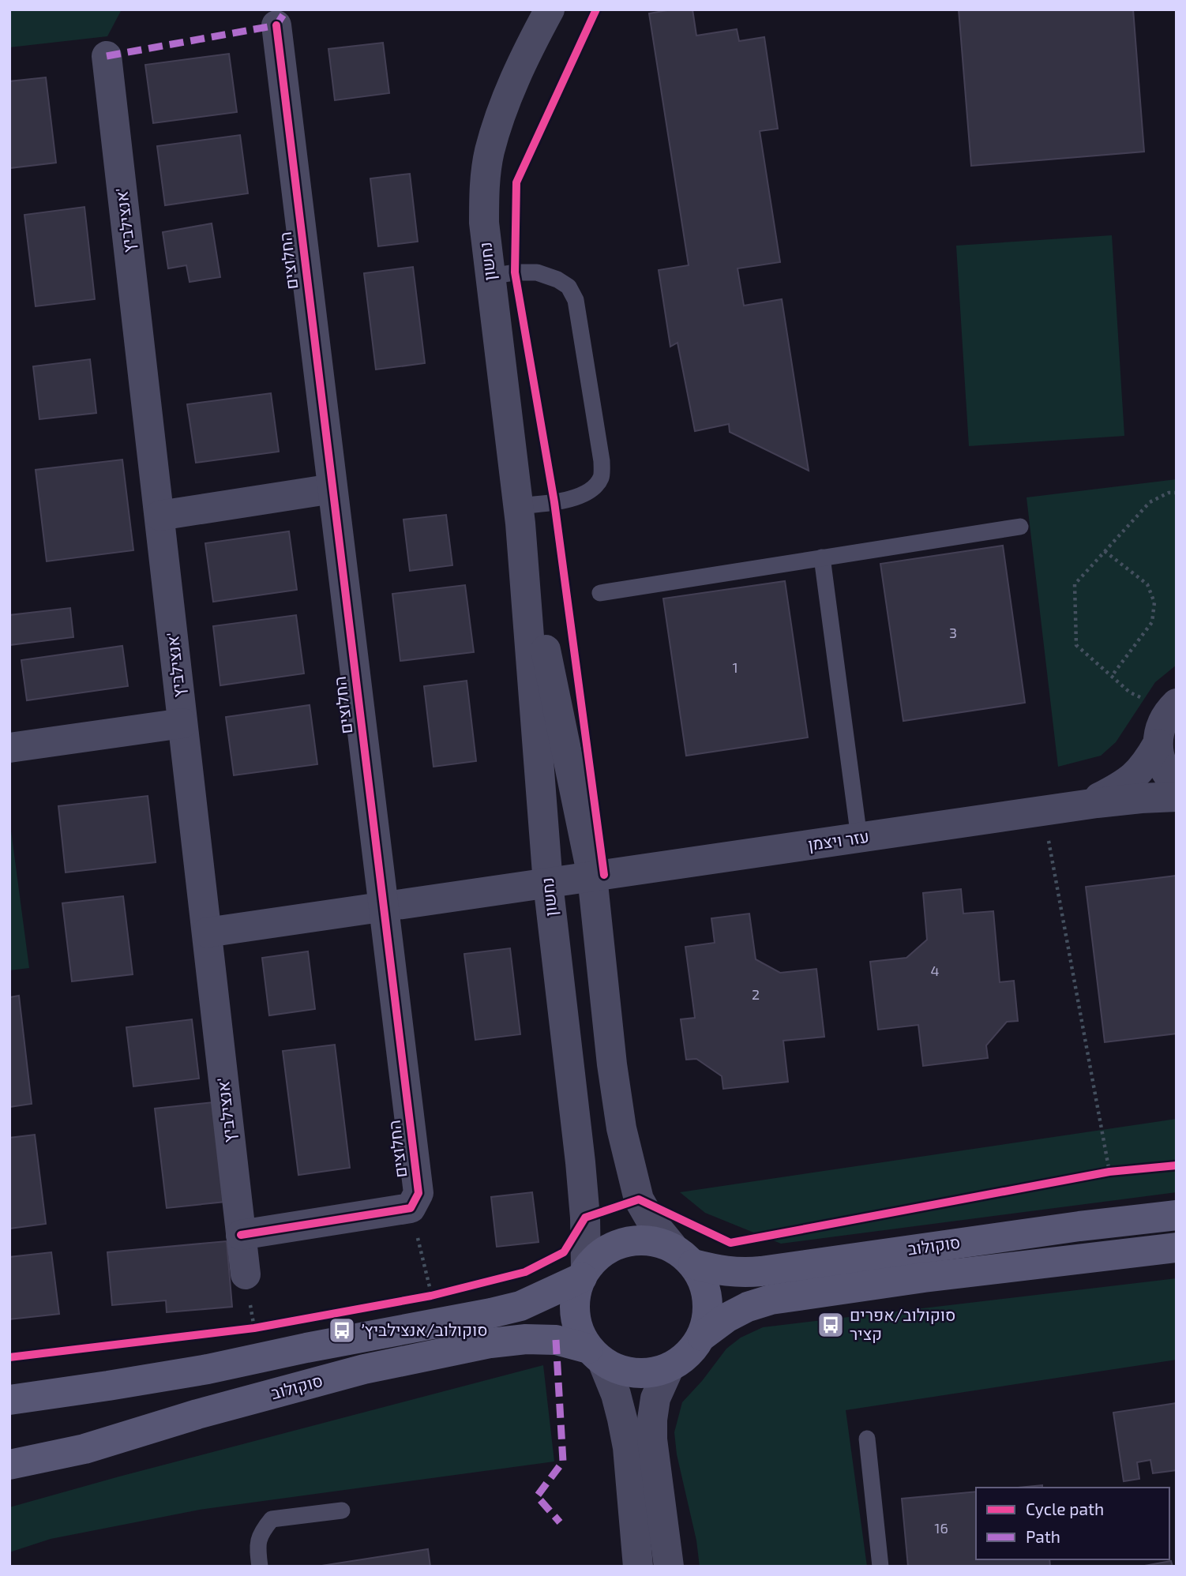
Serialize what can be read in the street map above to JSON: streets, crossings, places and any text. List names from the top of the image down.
{
  "streets": {
    "main road": ["סוקולוב"],
    "street": [
      "אנצילביץ'",
      "החלוצים",
      "נחשון",
      "עזר ויצמן"
    ]
  },
  "crossings": [
    ["אנצילביץ'", "עזר ויצמן"],
    ["החלוצים", "עזר ויצמן"],
    ["נחשון", "עזר ויצמן"],
    ["נחשון", "סוקולוב"]
  ],
  "places": {
    "bus stop": ["סוקולוב/אפרים קציר", "סוקולוב/אנצילביץ׳"]
  },
  "house_numbers": [
    "3",
    "1",
    "4",
    "2",
    "16"
  ],
  "legend": ["Cycle path", "Path"]
}
